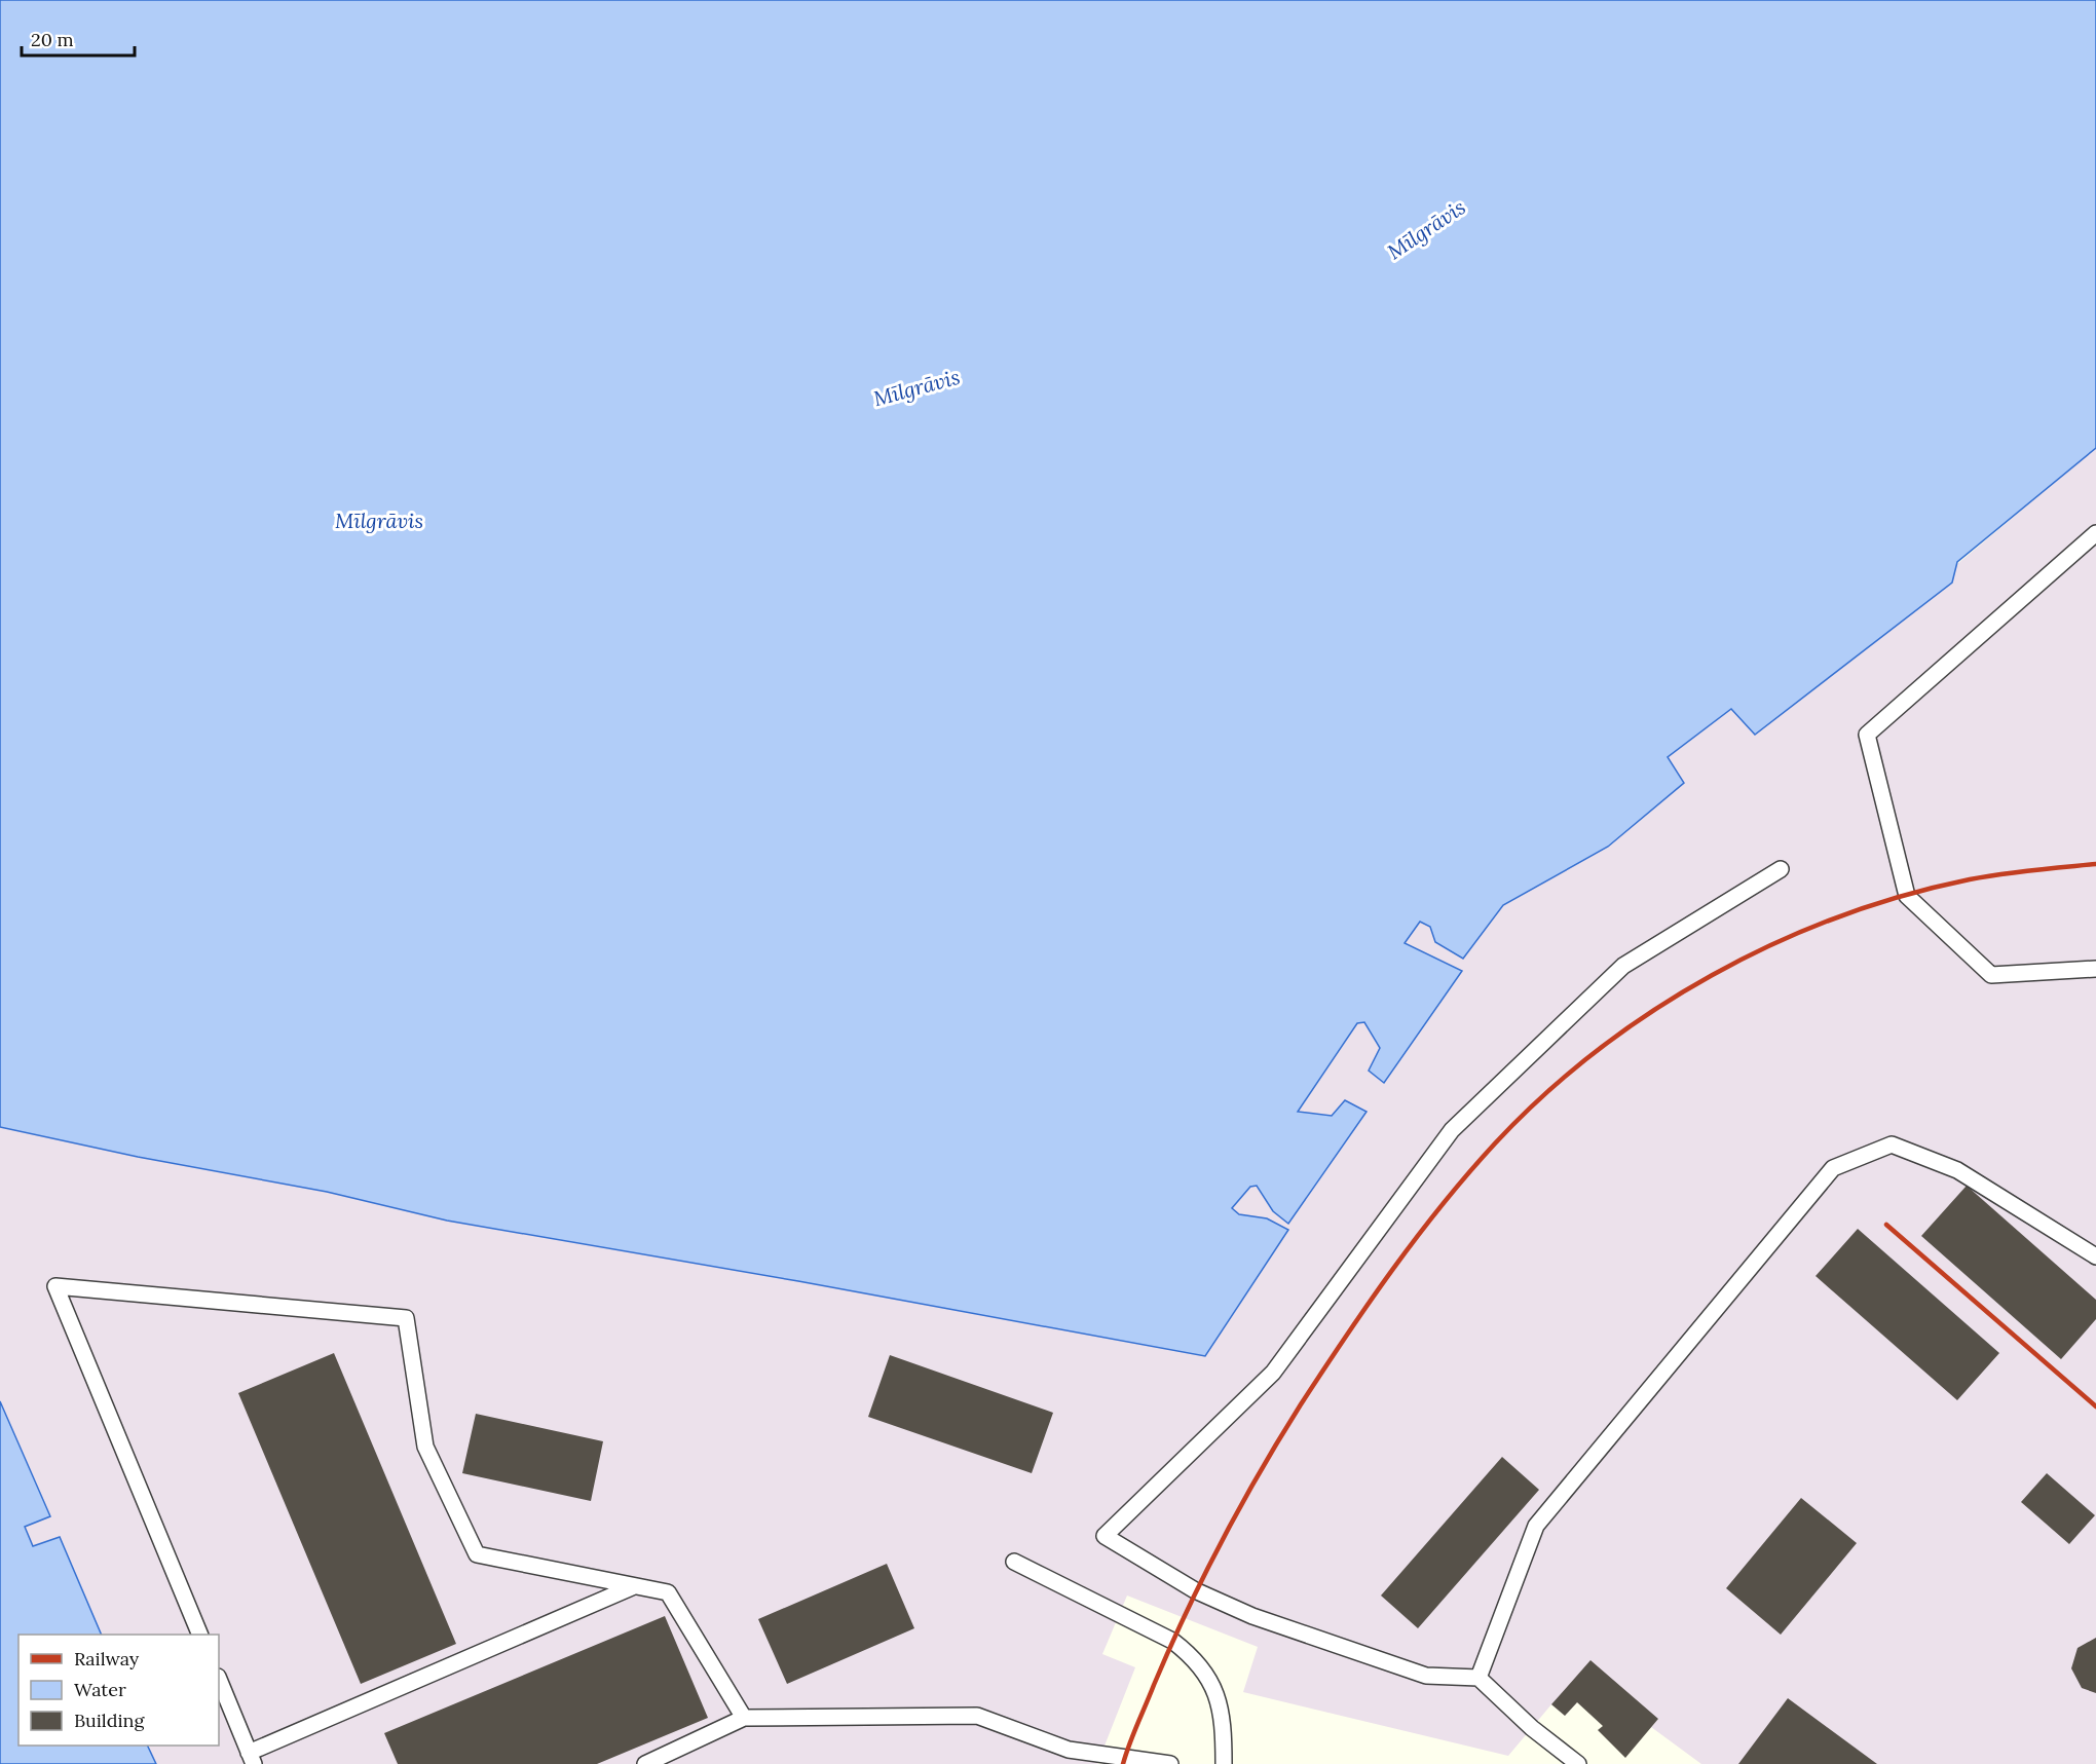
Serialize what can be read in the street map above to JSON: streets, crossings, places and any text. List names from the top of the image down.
{
  "water": ["Mīlgrāvis"],
  "legend": ["Railway", "Water", "Building"],
  "scale_bar": "20 m"
}
